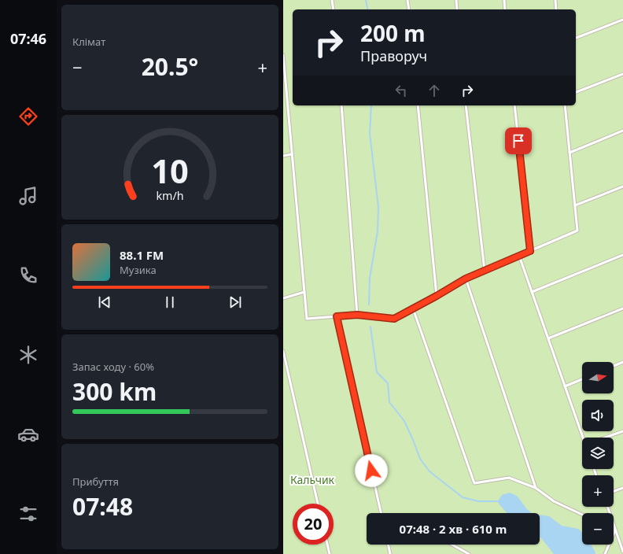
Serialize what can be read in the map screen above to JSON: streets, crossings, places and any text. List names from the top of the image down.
{
  "parks": ["Кальчик"],
  "north": "right",
  "page": {
    "tabs": "07:46",
    "tile": [
      "Клімат",
      ["Запас ходу · 60%", "300 km"],
      ["Прибуття", "07:48"]
    ],
    "turn": ["200 m", "Праворуч"],
    "heat": ["−", "20.5°", "+"],
    "song": ["88.1 FM", "Музика"],
    "map_buttons": ["+", "−"],
    "limit": "20",
    "trip": "07:48 · 2 хв · 610 m",
    "gauge": ["10", "km/h"]
  }
}
